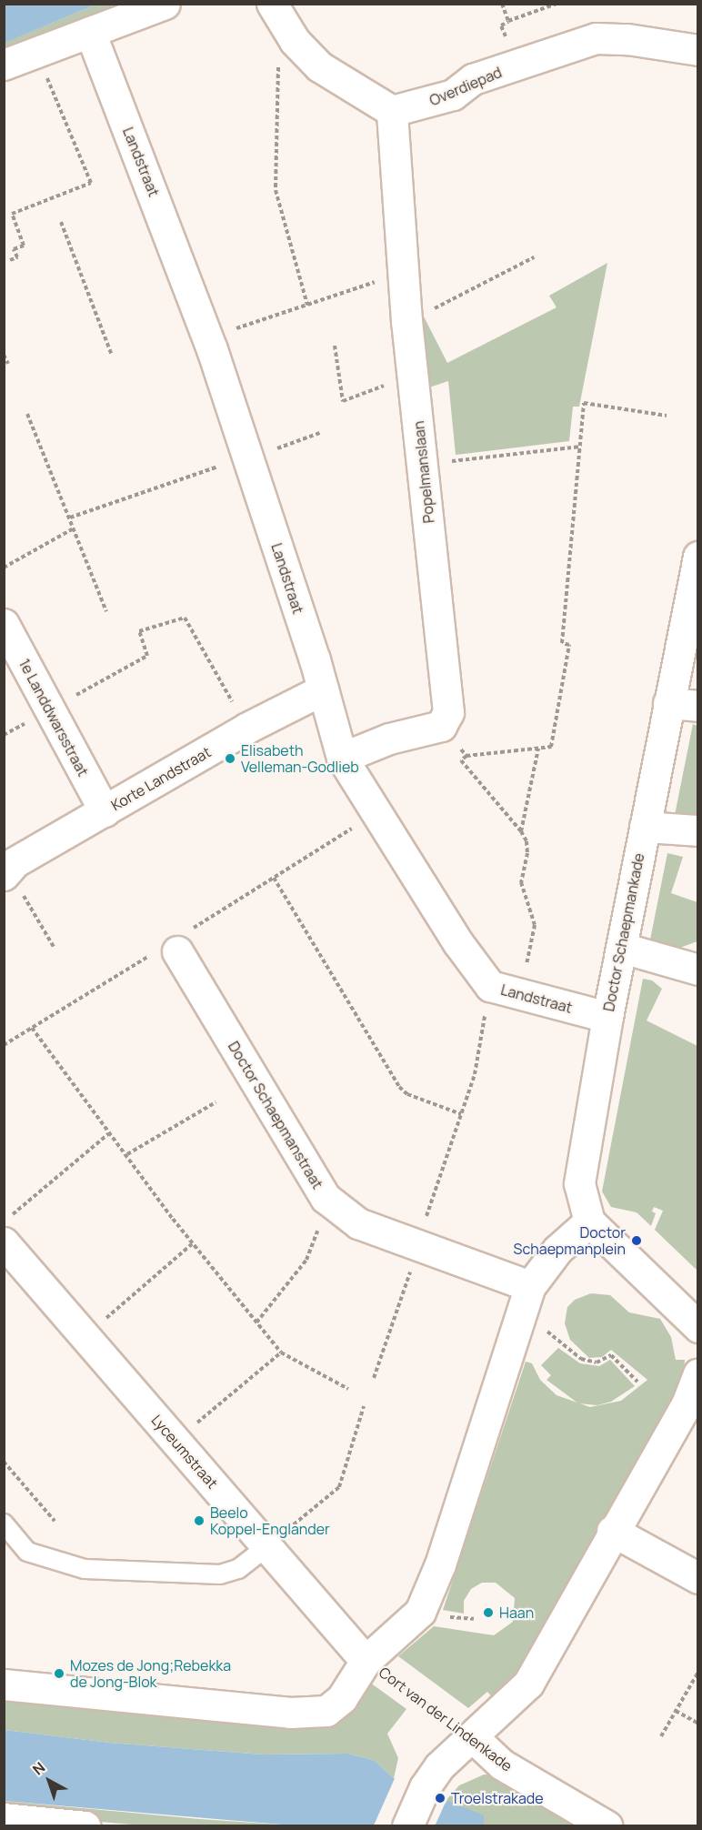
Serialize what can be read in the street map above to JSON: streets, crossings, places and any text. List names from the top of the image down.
{
  "streets": {
    "street": [
      "Overdiepad",
      "Landstraat",
      "Popelmanslaan",
      "1e Landdwarsstraat",
      "Korte Landstraat",
      "Doctor Schaepmankade",
      "Doctor Schaepmanstraat",
      "Lyceumstraat",
      "Cort van der Lindenkade"
    ]
  },
  "crossings": [
    ["Overdiepad", "Popelmanslaan"],
    ["Landstraat", "Korte Landstraat"],
    ["Landstraat", "Doctor Schaepmankade"],
    ["1e Landdwarsstraat", "Korte Landstraat"],
    ["Lyceumstraat", "Cort van der Lindenkade"]
  ],
  "places": [
    "Elisabeth Velleman-Godlieb",
    "Doctor Schaepmanplein",
    "Beelo Koppel-Englander",
    "Haan",
    "Mozes de Jong;Rebekka de Jong-Blok",
    "Troelstrakade"
  ],
  "north": "top left"
}
